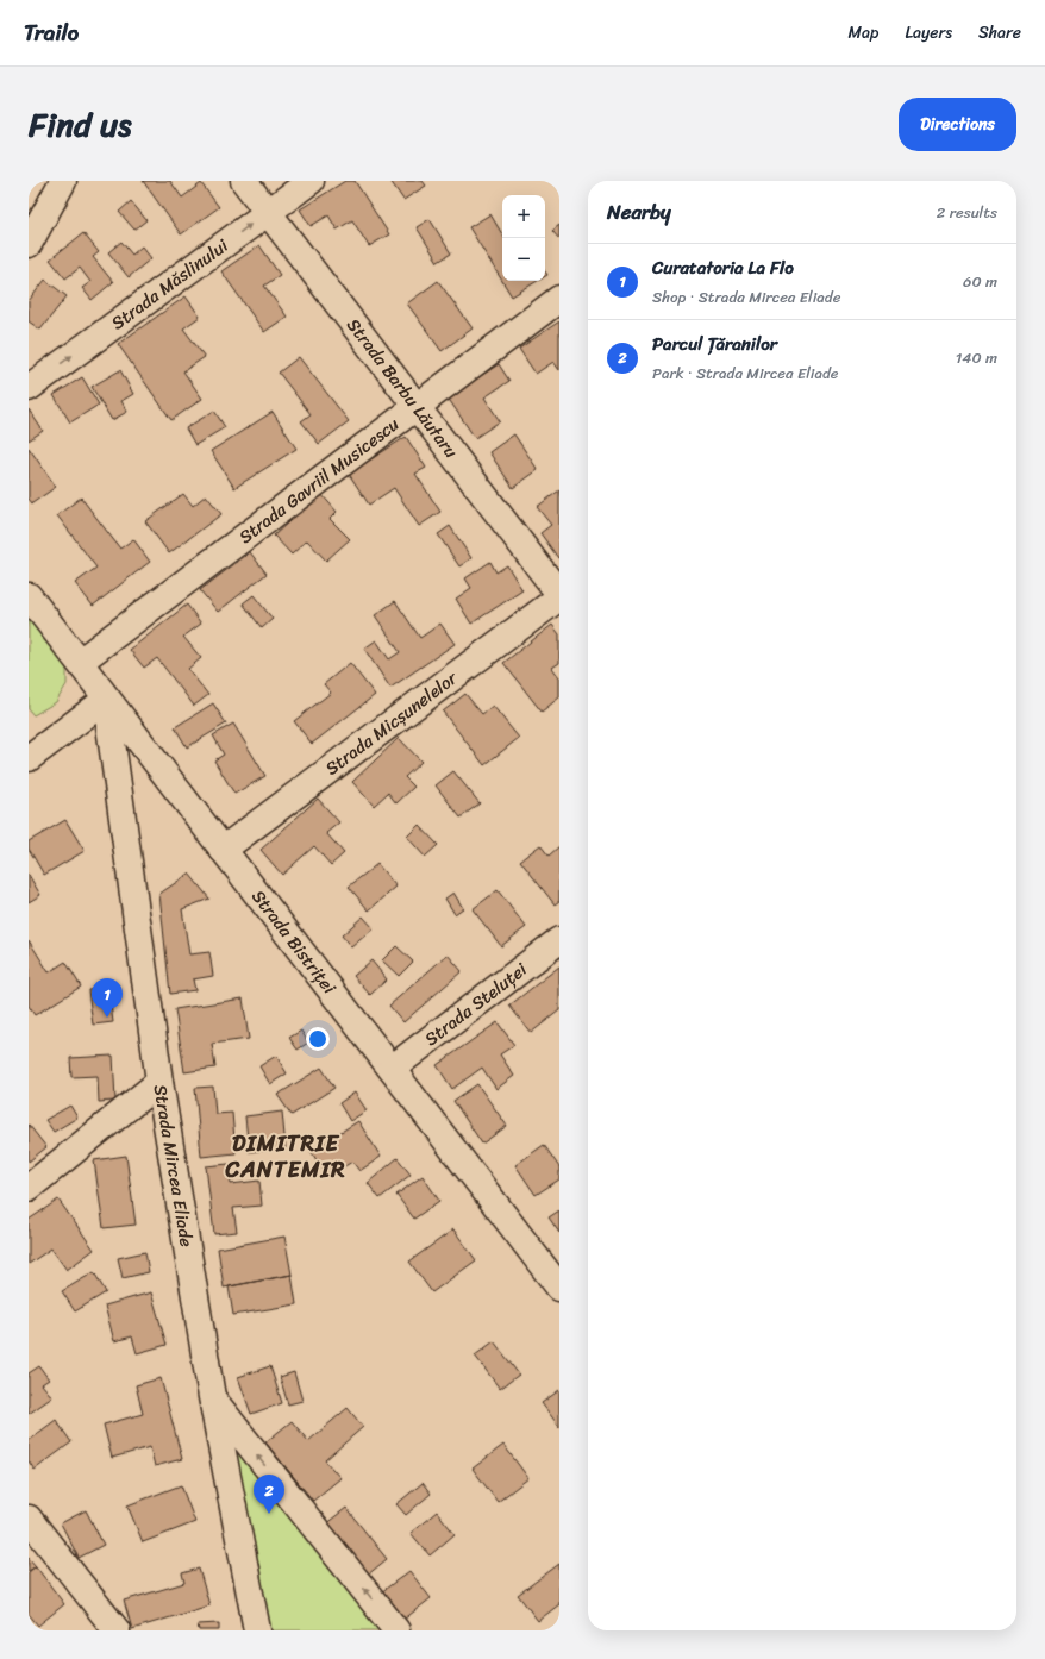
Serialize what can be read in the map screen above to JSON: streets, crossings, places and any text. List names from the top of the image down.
{
  "streets": {
    "street": [
      "Strada Măslinului",
      "Strada Barbu Lăutaru",
      "Strada Gavriil Musicescu",
      "Strada Micșunelelor",
      "Strada Bistriței",
      "Strada Steluței",
      "Strada Mircea Eliade"
    ]
  },
  "crossings": [
    ["Strada Măslinului", "Strada Barbu Lăutaru"],
    ["Strada Barbu Lăutaru", "Strada Gavriil Musicescu"],
    ["Strada Barbu Lăutaru", "Strada Micșunelelor"],
    ["Strada Gavriil Musicescu", "Strada Bistriței"],
    ["Strada Micșunelelor", "Strada Bistriței"],
    ["Strada Bistriței", "Strada Steluței"],
    ["Strada Bistriței", "Strada Mircea Eliade"]
  ],
  "one_way": ["Strada Măslinului"],
  "districts": ["DIMITRIE CANTEMIR"],
  "page": {
    "header": "Trailo",
    "nav": ["Map", "Layers", "Share"],
    "title": "Find us",
    "buttons": "Directions",
    "heading": ["Nearby", "2 results"],
    "map_buttons": ["+", "−"],
    "list": [
      {
        "mark": "1",
        "name": "Curatatoria La Flo",
        "note": "Shop · Strada Mircea Eliade",
        "value": "60 m"
      },
      {
        "mark": "2",
        "name": "Parcul Țăranilor",
        "note": "Park · Strada Mircea Eliade",
        "value": "140 m"
      }
    ],
    "pins": ["1", "2"]
  }
}
